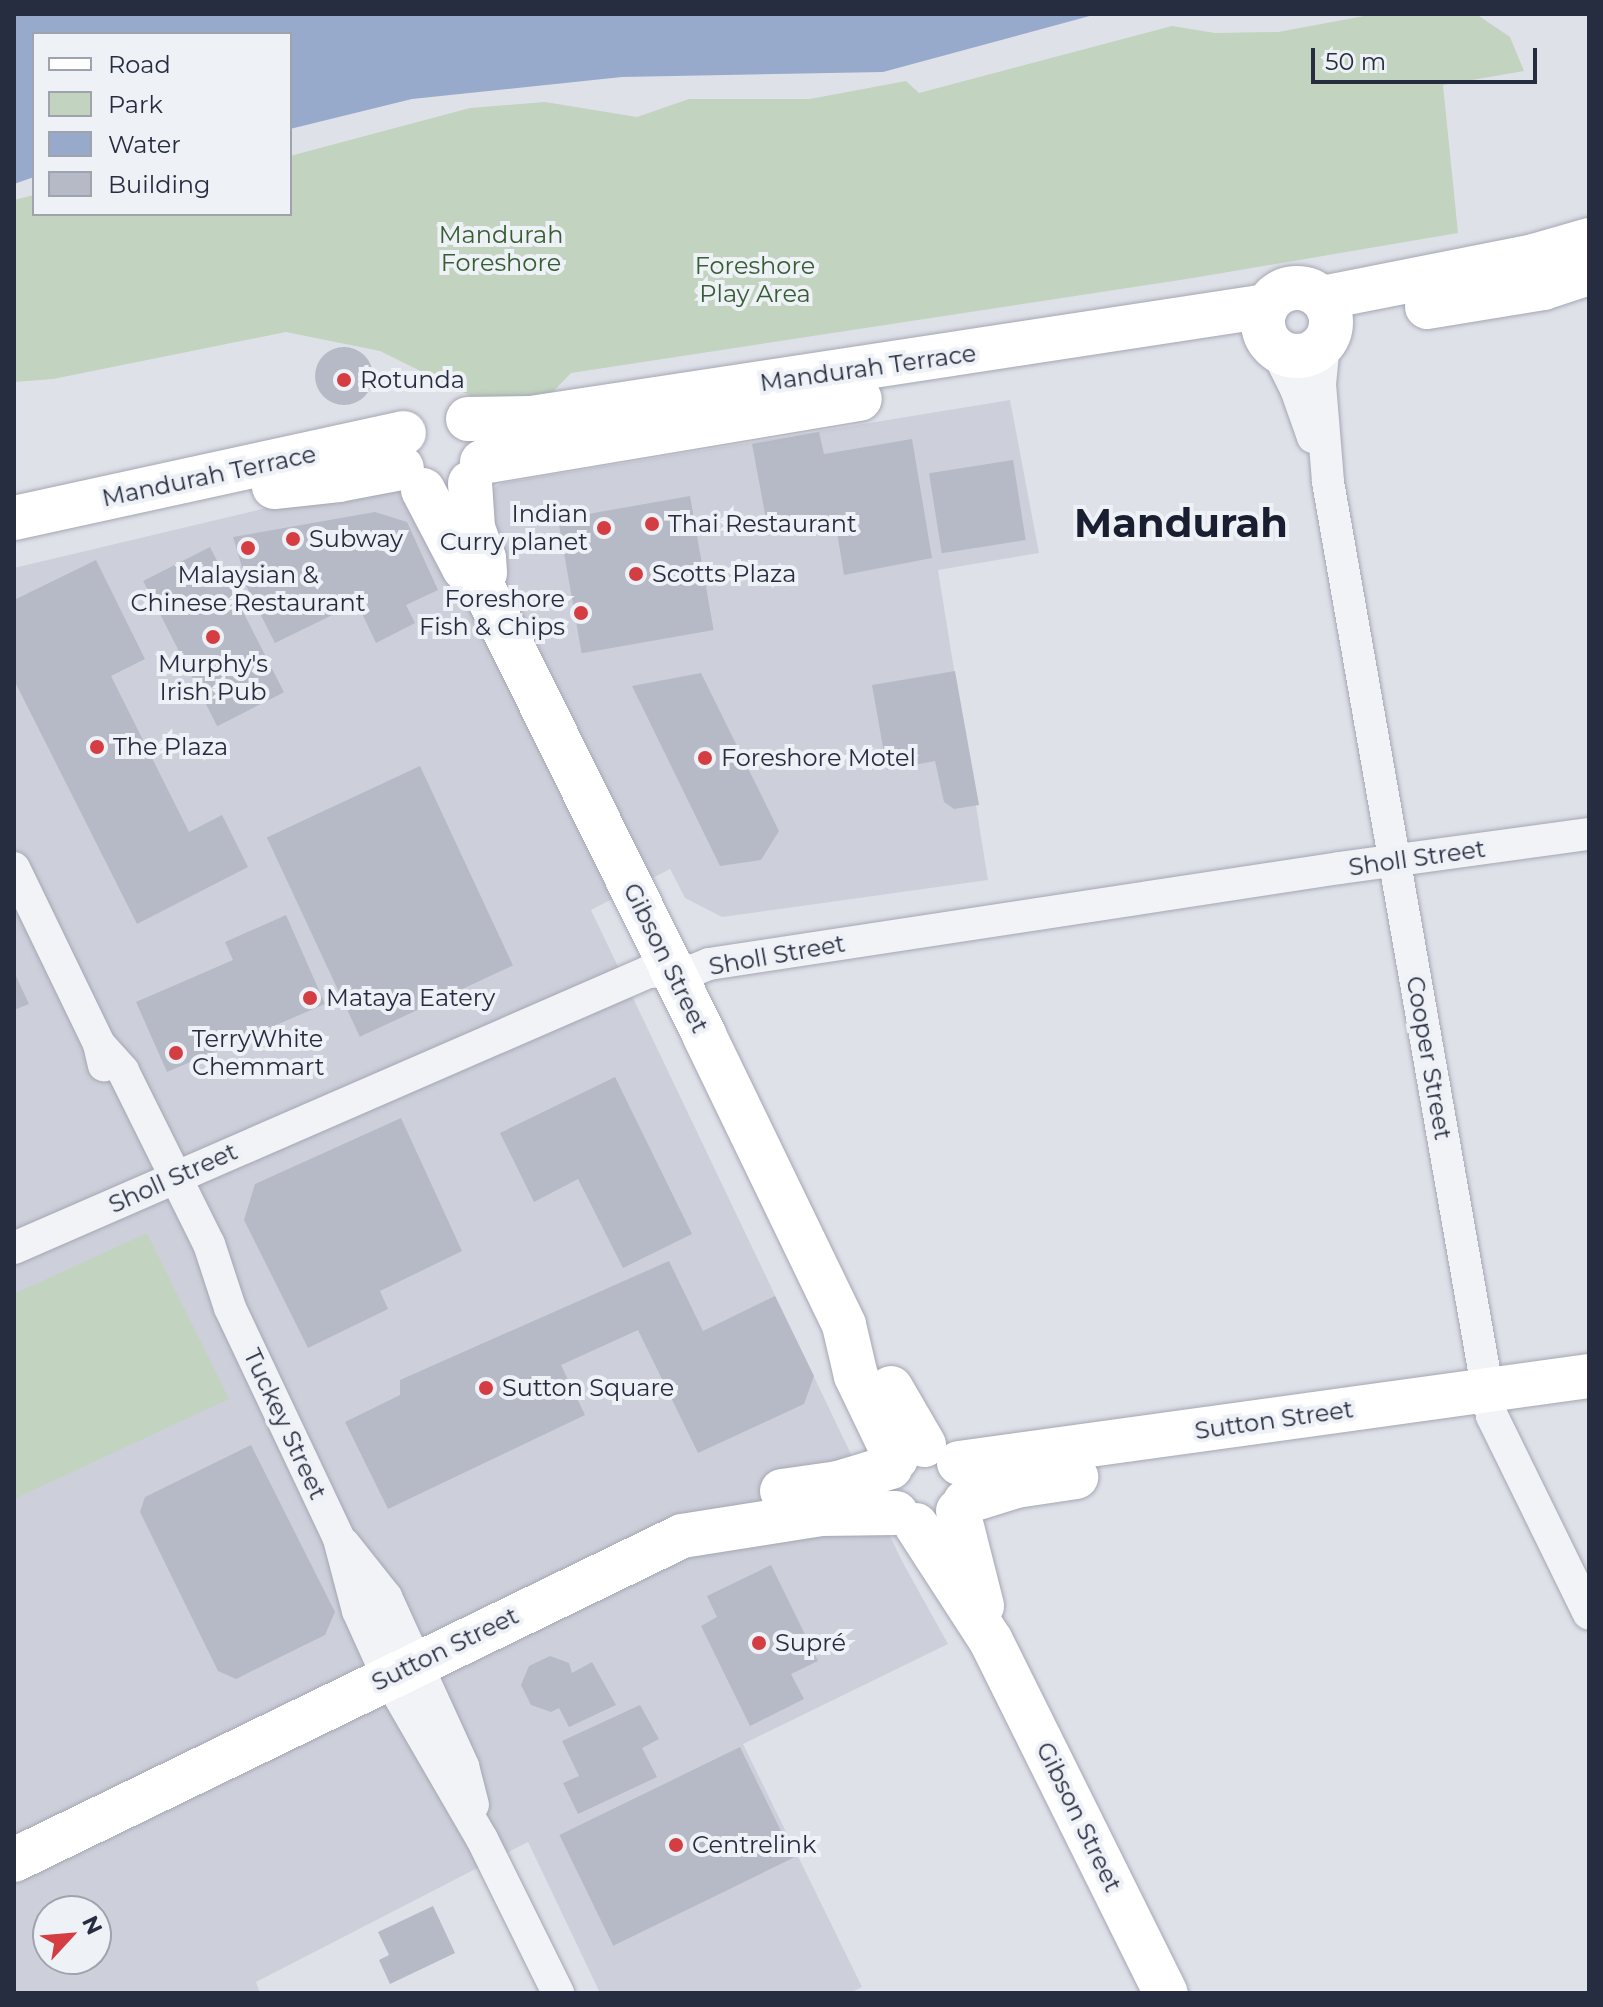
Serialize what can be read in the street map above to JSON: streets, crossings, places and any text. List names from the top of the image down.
{
  "streets": {
    "street": [
      "Mandurah Terrace",
      "Sholl Street",
      "Gibson Street",
      "Cooper Street",
      "Sutton Street",
      "Tuckey Street"
    ]
  },
  "crossings": [
    ["Mandurah Terrace", "Gibson Street"],
    ["Mandurah Terrace", "Cooper Street"],
    ["Sholl Street", "Gibson Street"],
    ["Sholl Street", "Cooper Street"],
    ["Sholl Street", "Tuckey Street"],
    ["Gibson Street", "Sutton Street"],
    ["Cooper Street", "Sutton Street"],
    ["Sutton Street", "Tuckey Street"]
  ],
  "districts": ["Mandurah"],
  "parks": ["Mandurah Foreshore", "Foreshore Play Area"],
  "places": [
    "Rotunda",
    "Thai Restaurant",
    "Indian Curry planet",
    "Subway",
    "Malaysian & Chinese Restaurant",
    "Scotts Plaza",
    "Foreshore Fish & Chips",
    "Murphy's Irish Pub",
    "The Plaza",
    "Foreshore Motel",
    "Mataya Eatery",
    "TerryWhite Chemmart",
    "Sutton Square",
    "Supré",
    "Centrelink"
  ],
  "legend": [
    "Road",
    "Park",
    "Water",
    "Building"
  ],
  "scale_bar": "50 m",
  "north": "top right"
}
